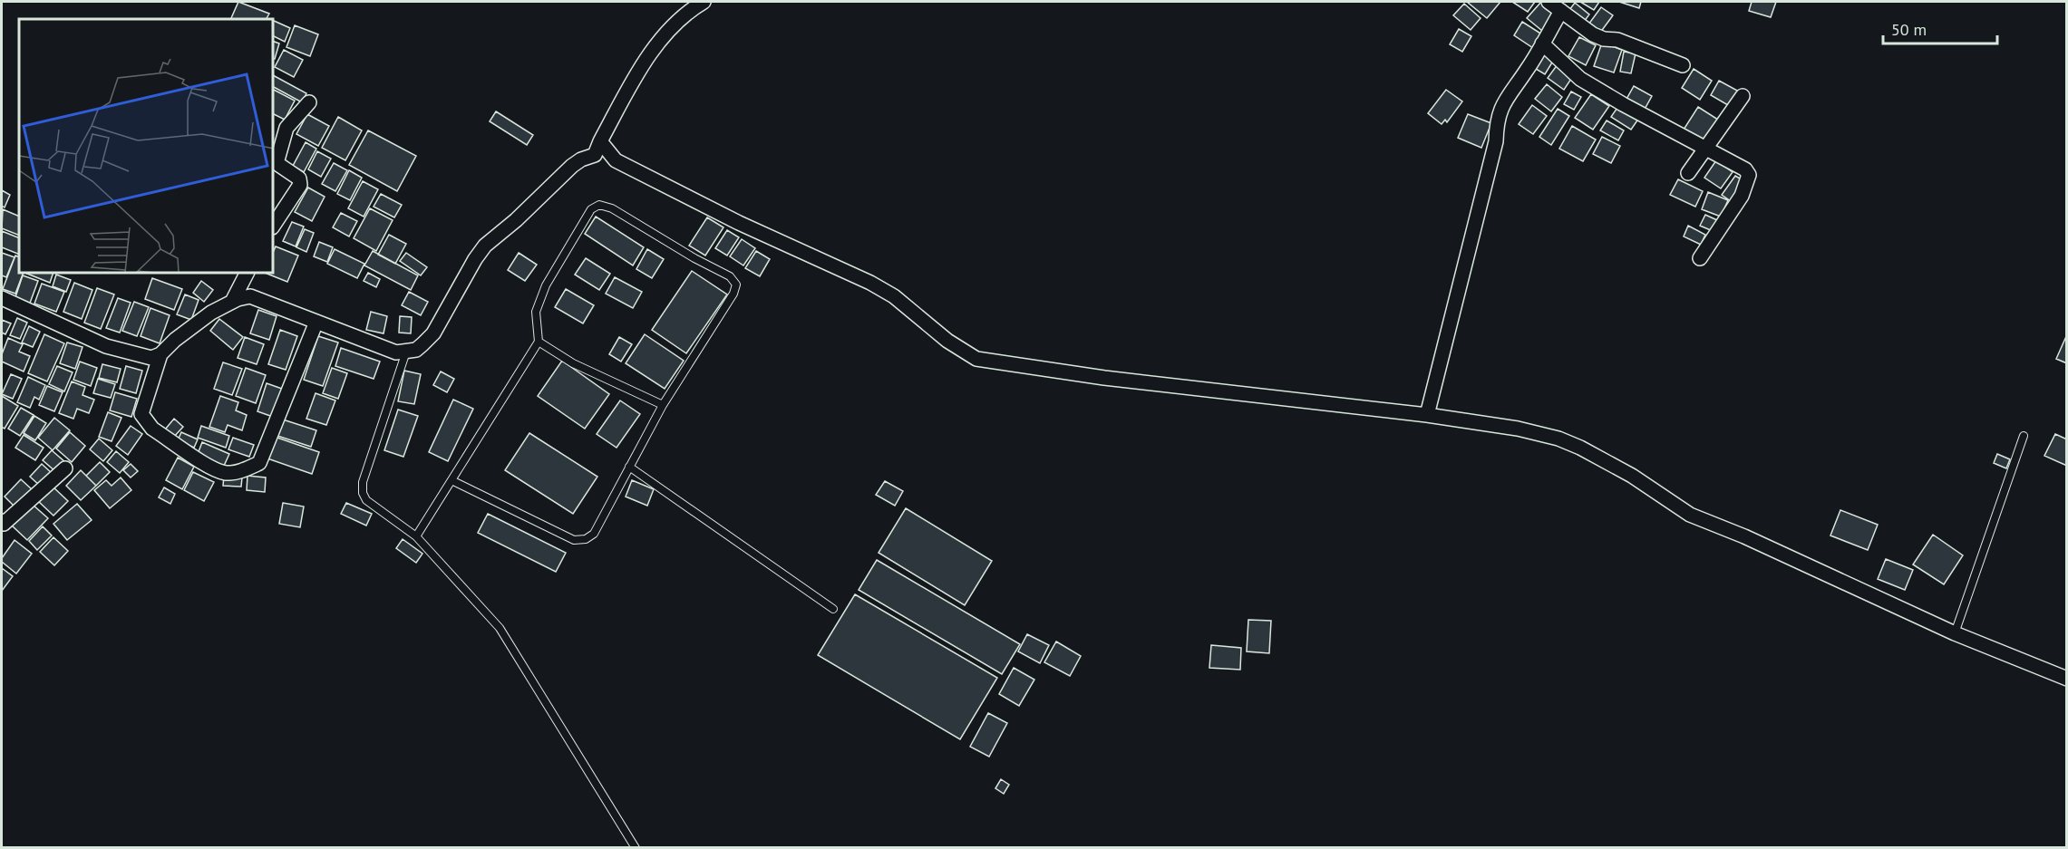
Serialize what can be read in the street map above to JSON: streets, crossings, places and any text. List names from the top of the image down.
{
  "scale_bar": "50 m"
}
